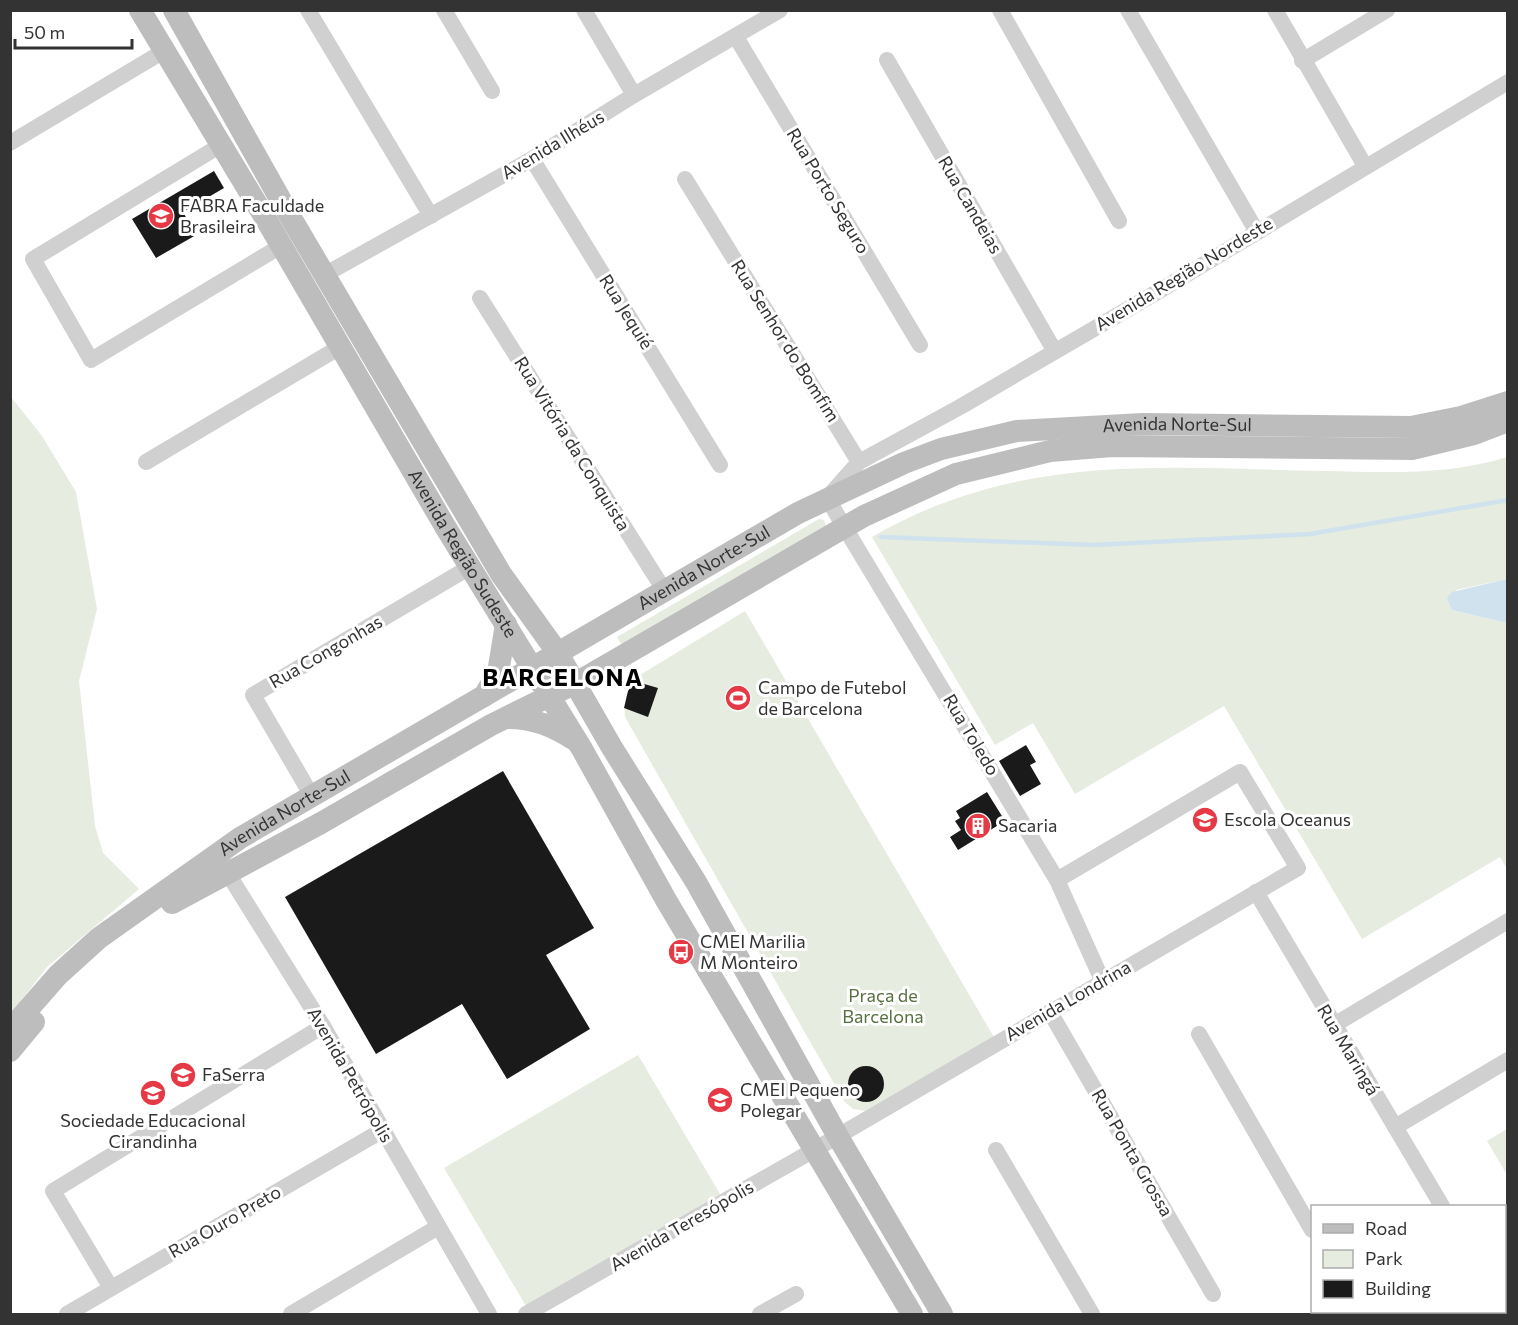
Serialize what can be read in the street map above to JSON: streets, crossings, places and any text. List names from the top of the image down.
{
  "streets": {
    "main road": ["Avenida Norte-Sul", "Avenida Região Sudeste"],
    "street": [
      "Avenida Ilhéus",
      "Rua Porto Seguro",
      "Rua Candeias",
      "Avenida Região Nordeste",
      "Rua Jequié",
      "Rua Senhor do Bomfim",
      "Rua Vitória da Conquista",
      "Rua Congonhas",
      "Rua Toledo",
      "Avenida Londrina",
      "Rua Maringá",
      "Avenida Petrópolis",
      "Rua Ponta Grossa",
      "Rua Ouro Preto",
      "Avenida Teresópolis"
    ]
  },
  "crossings": [
    ["Avenida Ilhéus", "Rua Porto Seguro"],
    ["Avenida Ilhéus", "Rua Jequié"],
    ["Avenida Ilhéus", "Avenida Região Sudeste"],
    ["Rua Candeias", "Avenida Região Nordeste"],
    ["Avenida Região Nordeste", "Rua Senhor do Bomfim"],
    ["Avenida Norte-Sul", "Rua Vitória da Conquista"],
    ["Avenida Norte-Sul", "Avenida Região Sudeste"],
    ["Avenida Norte-Sul", "Rua Congonhas"],
    ["Avenida Norte-Sul", "Rua Toledo"],
    ["Avenida Norte-Sul", "Avenida Petrópolis"],
    ["Avenida Região Sudeste", "Rua Congonhas"],
    ["Avenida Região Sudeste", "Avenida Londrina"],
    ["Avenida Região Sudeste", "Avenida Teresópolis"],
    ["Rua Toledo", "Avenida Londrina"],
    ["Avenida Londrina", "Rua Maringá"],
    ["Avenida Londrina", "Rua Ponta Grossa"],
    ["Avenida Londrina", "Avenida Teresópolis"],
    ["Avenida Petrópolis", "Rua Ouro Preto"]
  ],
  "districts": ["BARCELONA"],
  "parks": ["Praça de Barcelona"],
  "places": {
    "school or university": [
      "FABRA Faculdade Brasileira",
      "Escola Oceanus",
      "FaSerra",
      "Sociedade Educacional Cirandinha",
      "CMEI Pequeno Polegar"
    ],
    "sports": ["Campo de Futebol de Barcelona"],
    "building": ["Sacaria"],
    "bus stop": ["CMEI Marilia M Monteiro"]
  },
  "legend": ["Road", "Park", "Building"],
  "scale_bar": "50 m"
}
